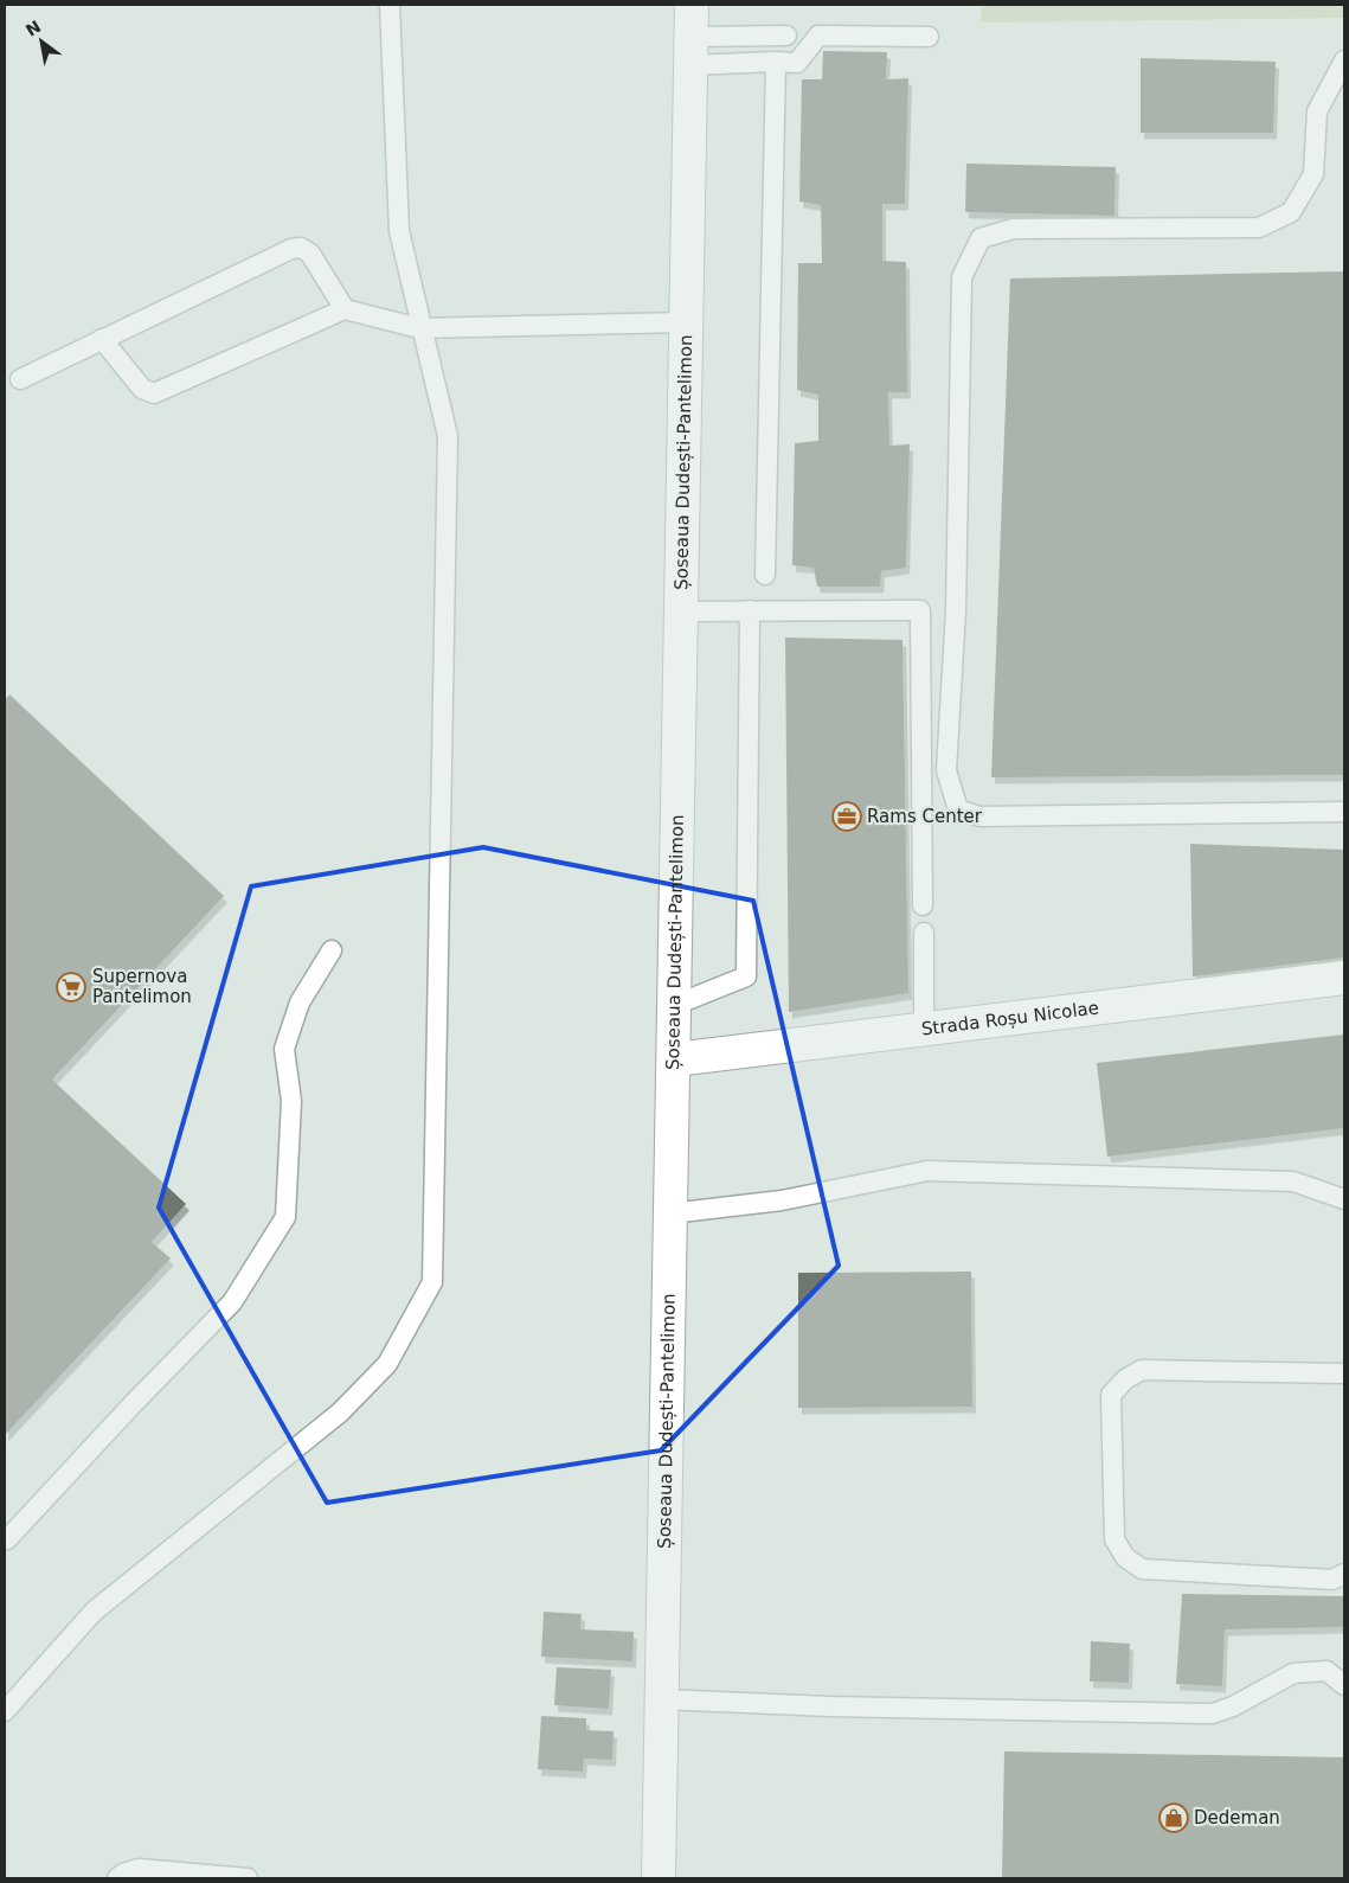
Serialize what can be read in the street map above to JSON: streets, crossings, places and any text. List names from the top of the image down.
{
  "streets": {
    "street": ["Șoseaua Dudești-Pantelimon", "Strada Roșu Nicolae"]
  },
  "crossings": [
    ["Șoseaua Dudești-Pantelimon", "Strada Roșu Nicolae"]
  ],
  "places": {
    "office": ["Rams Center"],
    "supermarket": ["Supernova Pantelimon"],
    "shop": ["Dedeman"]
  },
  "north": "top left"
}
